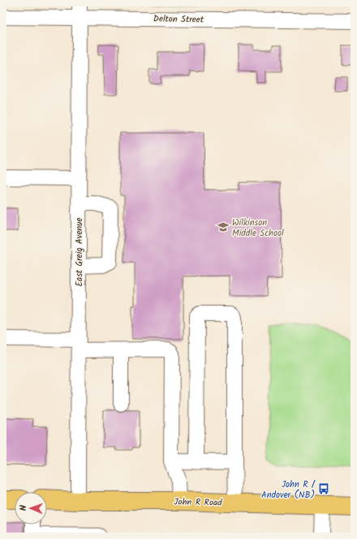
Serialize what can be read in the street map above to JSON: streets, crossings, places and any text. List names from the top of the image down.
{
  "streets": {
    "main road": ["John R Road"],
    "street": ["Delton Street", "East Greig Avenue"]
  },
  "crossings": [
    ["Delton Street", "East Greig Avenue"],
    ["East Greig Avenue", "John R Road"]
  ],
  "places": {
    "school or university": ["Wilkinson Middle School"],
    "bus stop": ["John R / Andover (NB)"]
  },
  "north": "left"
}
